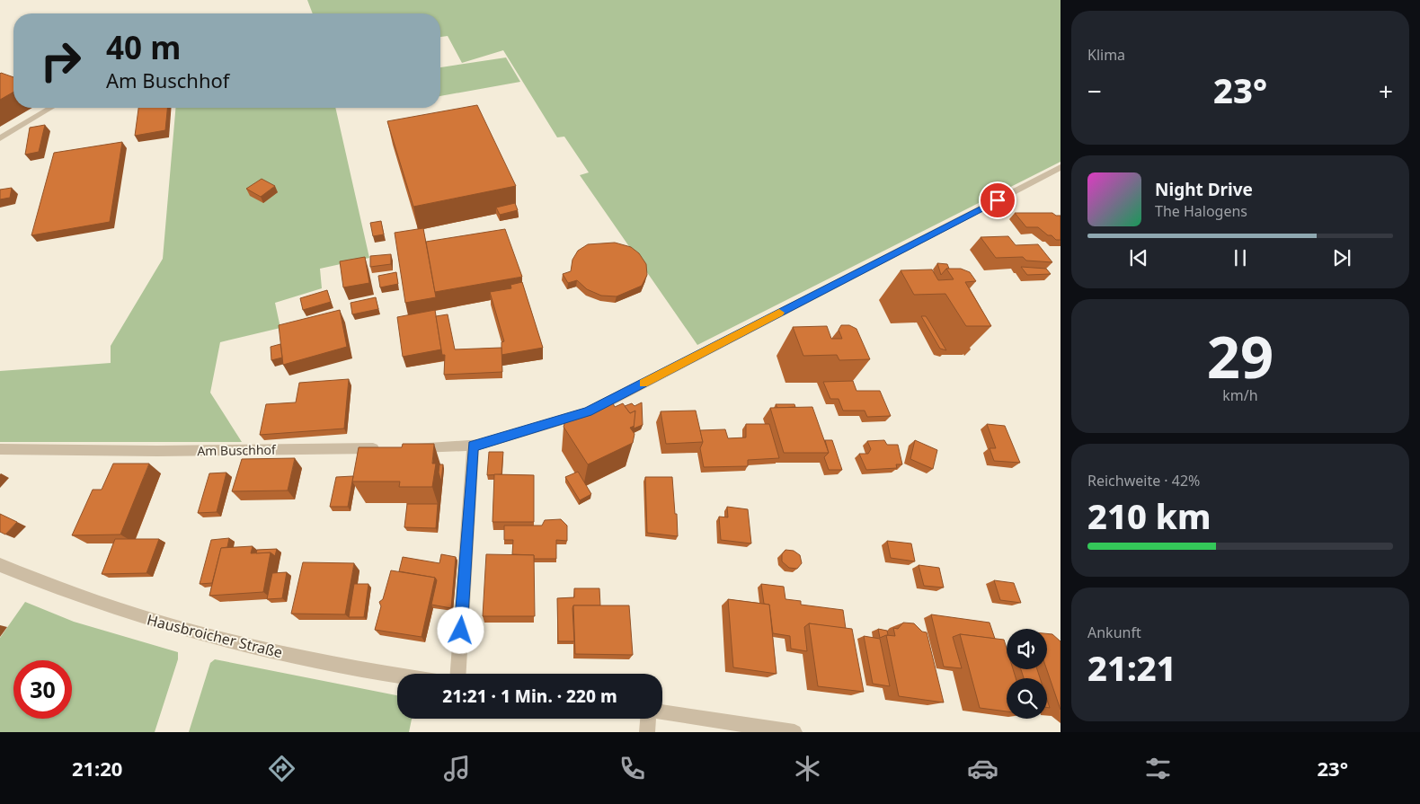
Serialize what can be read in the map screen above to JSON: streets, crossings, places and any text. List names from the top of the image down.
{
  "streets": {
    "street": ["Am Buschhof", "Hausbroicher Straße"]
  },
  "page": {
    "tile": [
      "Klima",
      ["29", "km/h"],
      ["Reichweite · 42%", "210 km"],
      ["Ankunft", "21:21"]
    ],
    "turn": ["40 m", "Am Buschhof"],
    "heat": ["−", "23°", "+"],
    "song": ["Night Drive", "The Halogens"],
    "limit": "30",
    "trip": "21:21 · 1 Min. · 220 m",
    "tabs": ["21:20", "23°"]
  }
}
